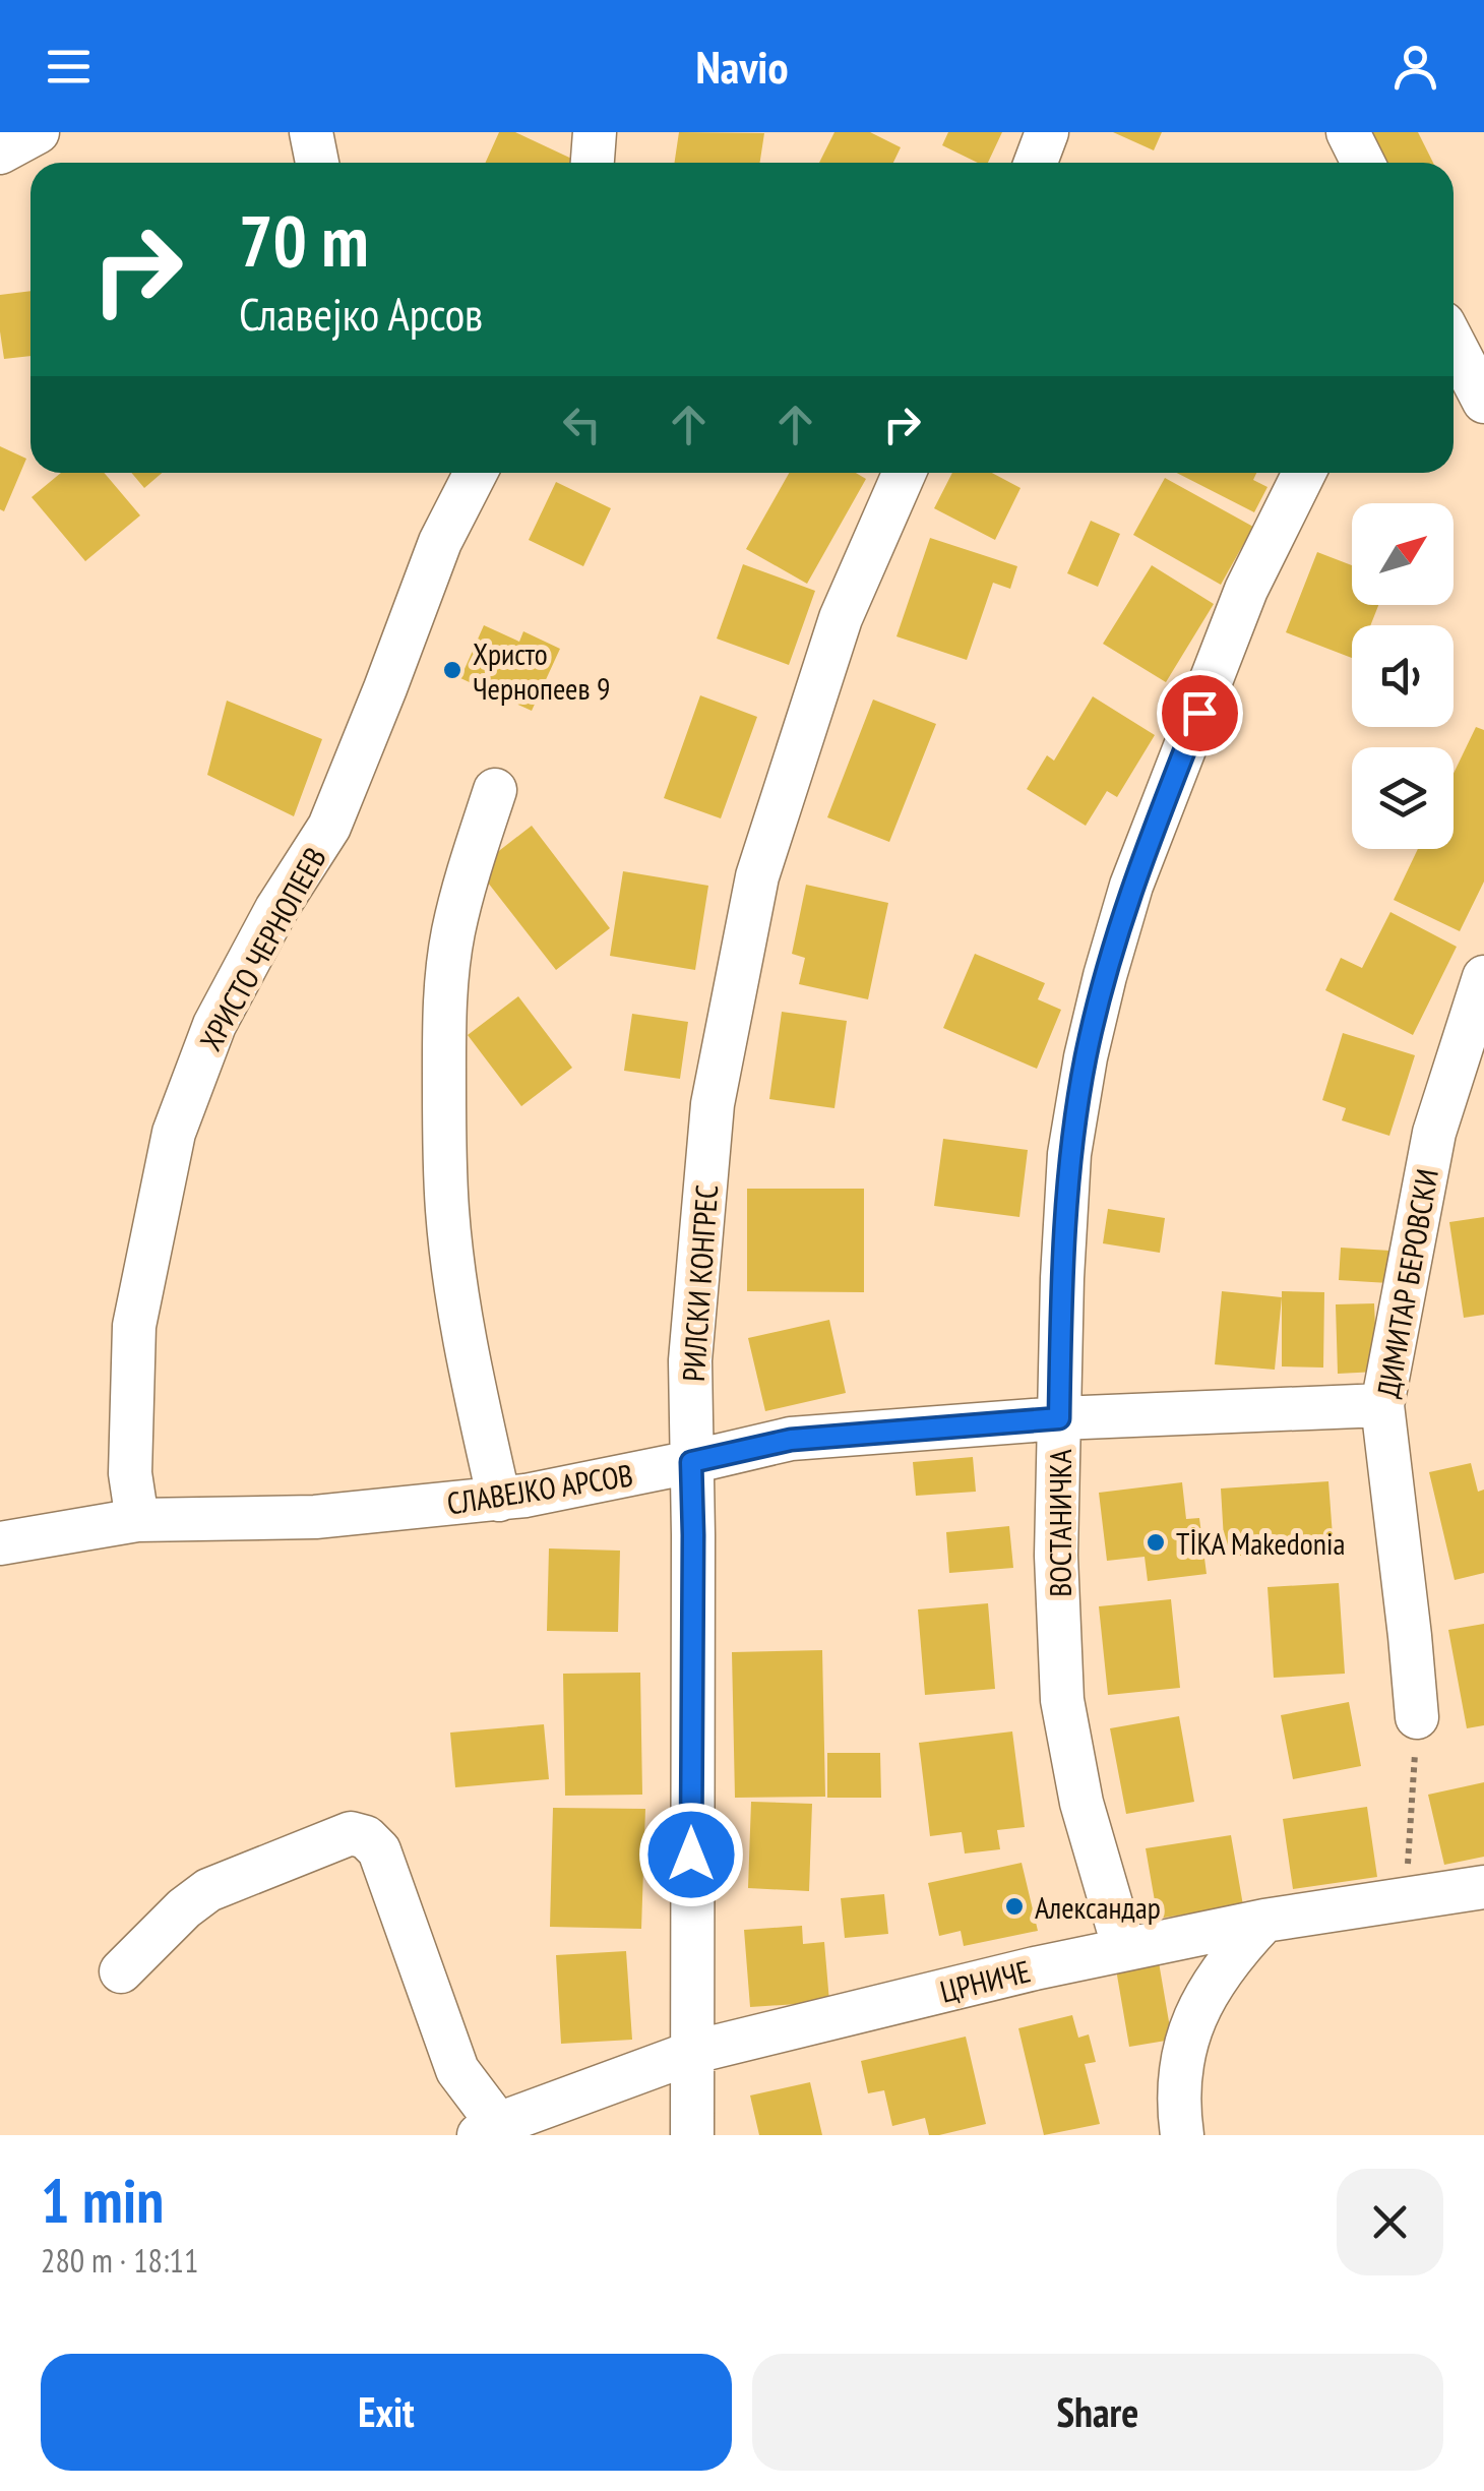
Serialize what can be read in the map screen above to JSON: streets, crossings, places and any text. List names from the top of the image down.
{
  "streets": {
    "street": [
      "ХРИСТО ЧЕРНОПЕЕВ",
      "РИЛСКИ КОНГРЕС",
      "ДИМИТАР БЕРОВСКИ",
      "СЛАВЕЈКО АРСОВ",
      "ВОСТАНИЧКА",
      "ЦРНИЧЕ"
    ]
  },
  "crossings": [
    ["ХРИСТО ЧЕРНОПЕЕВ", "СЛАВЕЈКО АРСОВ"],
    ["РИЛСКИ КОНГРЕС", "СЛАВЕЈКО АРСОВ"],
    ["РИЛСКИ КОНГРЕС", "ЦРНИЧЕ"],
    ["ДИМИТАР БЕРОВСКИ", "СЛАВЕЈКО АРСОВ"],
    ["СЛАВЕЈКО АРСОВ", "ВОСТАНИЧКА"],
    ["ВОСТАНИЧКА", "ЦРНИЧЕ"]
  ],
  "places": ["Христо Чернопеев 9", "TİKA Makedonia", "Александар"],
  "north": "top right",
  "page": {
    "header": "Navio",
    "turn": ["70 m", "Славејко Арсов"],
    "heading": ["1 min", "280 m · 18:11"],
    "buttons": ["Exit", "Share"]
  }
}
